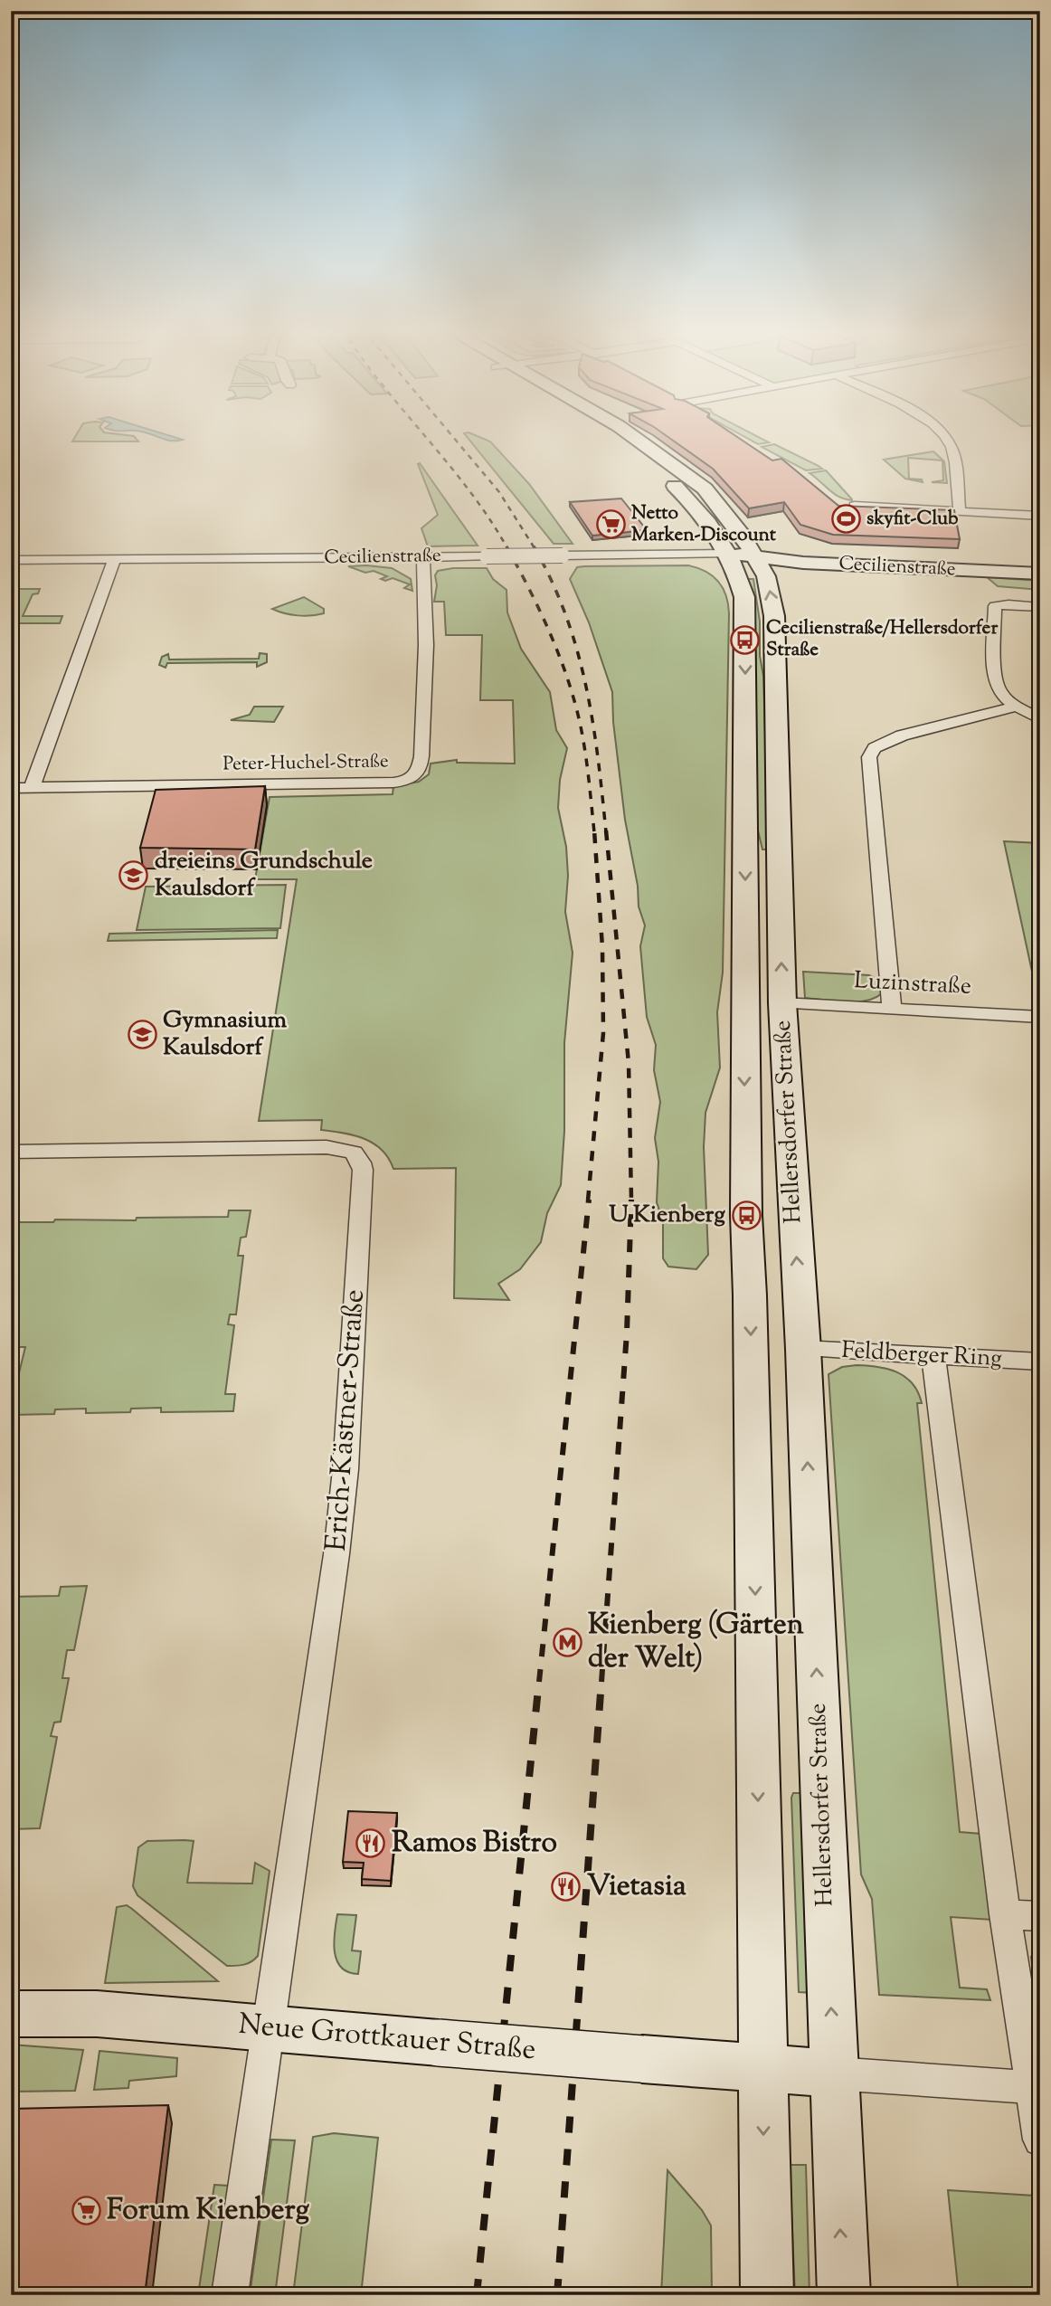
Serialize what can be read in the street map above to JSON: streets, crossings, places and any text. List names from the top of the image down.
{
  "streets": {
    "main road": ["Cecilienstraße", "Hellersdorfer Straße", "Neue Grottkauer Straße"],
    "street": [
      "Peter-Huchel-Straße",
      "Luzinstraße",
      "Feldberger Ring",
      "Erich-Kästner-Straße"
    ]
  },
  "crossings": [
    ["Cecilienstraße", "Peter-Huchel-Straße"],
    ["Cecilienstraße", "Hellersdorfer Straße"],
    ["Luzinstraße", "Hellersdorfer Straße"],
    ["Hellersdorfer Straße", "Feldberger Ring"],
    ["Hellersdorfer Straße", "Neue Grottkauer Straße"],
    ["Erich-Kästner-Straße", "Neue Grottkauer Straße"]
  ],
  "places": {
    "sports": ["skyfit-Club"],
    "supermarket": ["Netto Marken-Discount", "Forum Kienberg"],
    "bus stop": ["Cecilienstraße/Hellersdorfer Straße", "U Kienberg"],
    "school or university": ["dreieins Grundschule Kaulsdorf", "Gymnasium Kaulsdorf"],
    "metro station": ["Kienberg (Gärten der Welt)"],
    "restaurant": ["Ramos Bistro", "Vietasia"]
  }
}
